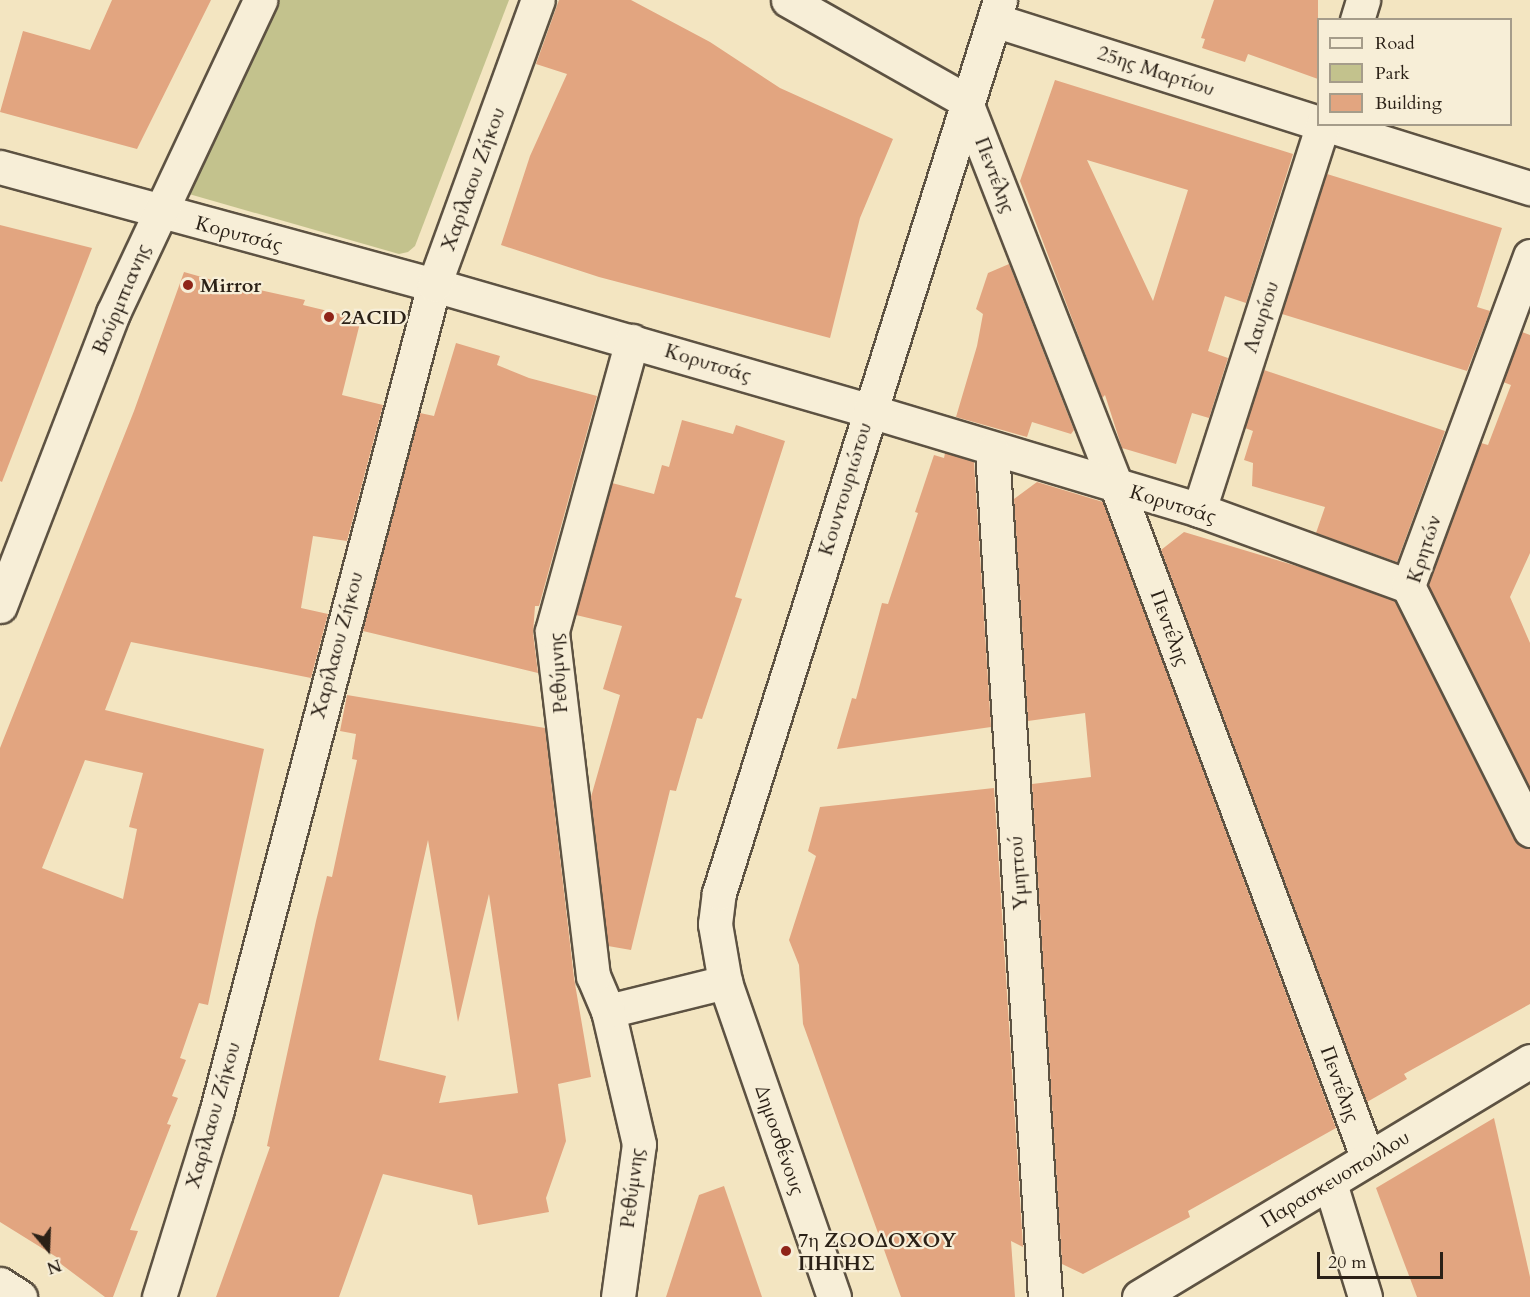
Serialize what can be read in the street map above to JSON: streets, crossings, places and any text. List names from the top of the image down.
{
  "streets": {
    "street": [
      "25ης Μαρτίου",
      "Πεντέλης",
      "Χαρίλαου Ζήκου",
      "Κορυτσάς",
      "Βούρμπιανης",
      "Λαυρίου",
      "Κουντουριώτου",
      "Κρητών",
      "Ρεθύμνης",
      "Υμηττού",
      "Δημοσθένους",
      "Παρασκευοπούλου"
    ]
  },
  "crossings": [
    ["25ης Μαρτίου", "Κουντουριώτου"],
    ["Πεντέλης", "Κορυτσάς"],
    ["Πεντέλης", "Κουντουριώτου"],
    ["Πεντέλης", "Παρασκευοπούλου"],
    ["Χαρίλαου Ζήκου", "Κορυτσάς"],
    ["Κορυτσάς", "Βούρμπιανης"],
    ["Κορυτσάς", "Λαυρίου"],
    ["Κορυτσάς", "Κουντουριώτου"],
    ["Κορυτσάς", "Κρητών"],
    ["Κορυτσάς", "Ρεθύμνης"],
    ["Κορυτσάς", "Υμηττού"],
    ["Κουντουριώτου", "Δημοσθένους"]
  ],
  "places": ["Mirror", "2ACID", "7η ΖΩΟΔΟΧΟΥ ΠΗΓΗΣ"],
  "legend": ["Road", "Park", "Building"],
  "scale_bar": "20 m",
  "north": "bottom"
}
